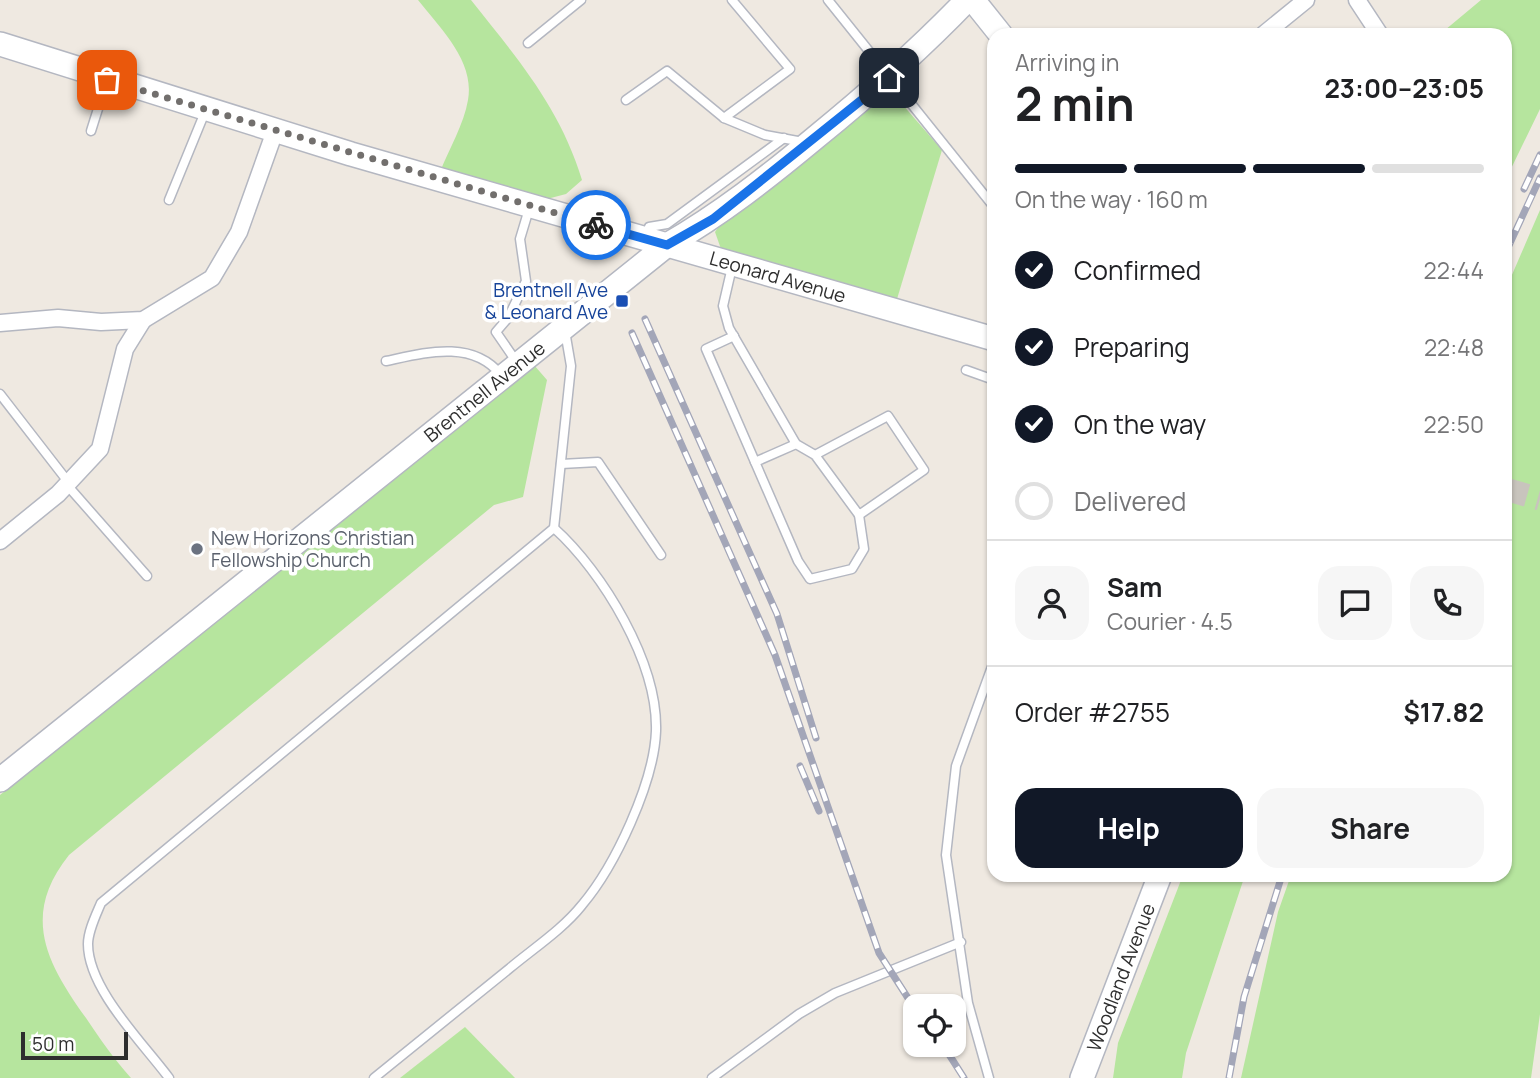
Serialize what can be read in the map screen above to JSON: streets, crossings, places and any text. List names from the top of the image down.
{
  "streets": {
    "street": ["Leonard Avenue", "Brentnell Avenue", "Woodland Avenue"]
  },
  "crossings": [
    ["Leonard Avenue", "Brentnell Avenue"]
  ],
  "places": {
    "transit": ["Brentnell Ave & Leonard Ave"],
    "other": ["New Horizons Christian Fellowship Church"]
  },
  "scale_bar": "50 m",
  "page": {
    "heading": ["2 min", "Arriving in", "23:00–23:05"],
    "panel": [
      "Sam",
      "Courier · 4.5",
      "Order #2755",
      "$17.82"
    ],
    "bar": "On the way · 160 m",
    "list": [
      ["Confirmed", "22:44"],
      ["Preparing", "22:48"],
      ["On the way", "22:50"],
      "Delivered"
    ],
    "buttons": ["Help", "Share"],
    "scale": "50 m"
  }
}
